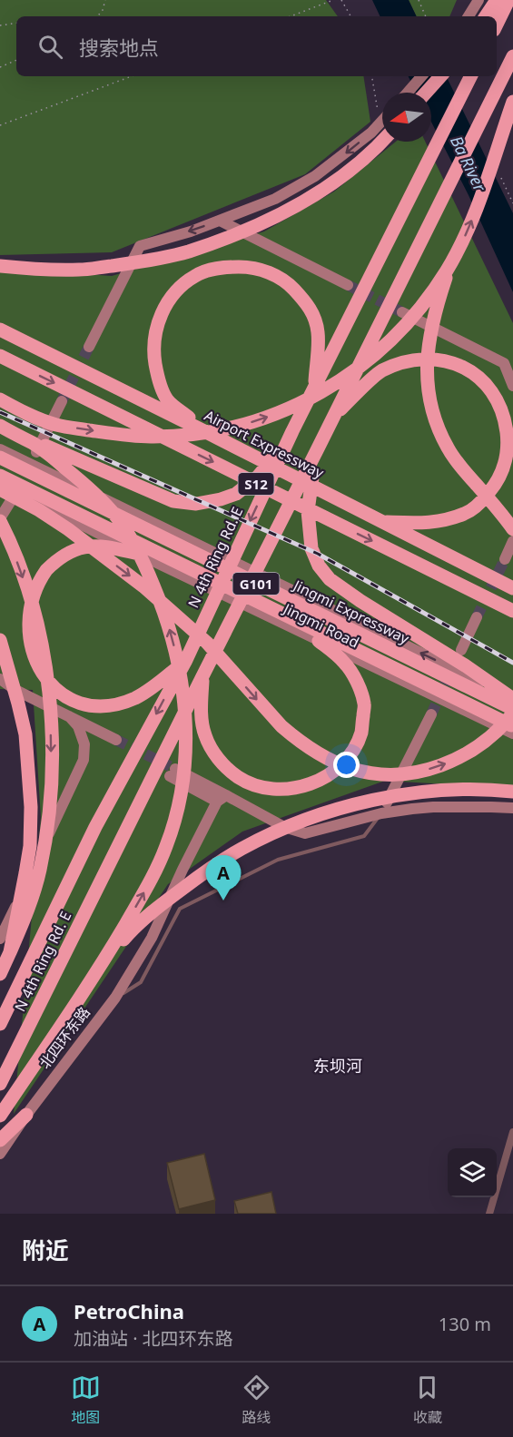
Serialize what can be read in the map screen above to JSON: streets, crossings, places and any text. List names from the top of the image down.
{
  "streets": {
    "highway": [
      "Airport Expressway",
      "S12",
      "N 4th Ring Rd. E",
      "G101",
      "Jingmi Expressway"
    ],
    "street": ["Jingmi Road", "北四环东路"]
  },
  "crossings": [
    ["Jingmi Expressway", "Jingmi Road"]
  ],
  "districts": ["东坝河"],
  "water": ["Ba River"],
  "north": "left",
  "page": {
    "search": "搜索地点",
    "pins": "A",
    "heading": "附近",
    "list": [
      {
        "mark": "A",
        "name": "PetroChina",
        "note": "加油站 · 北四环东路",
        "value": "130 m"
      }
    ],
    "nav": ["地图", "路线", "收藏"]
  }
}
